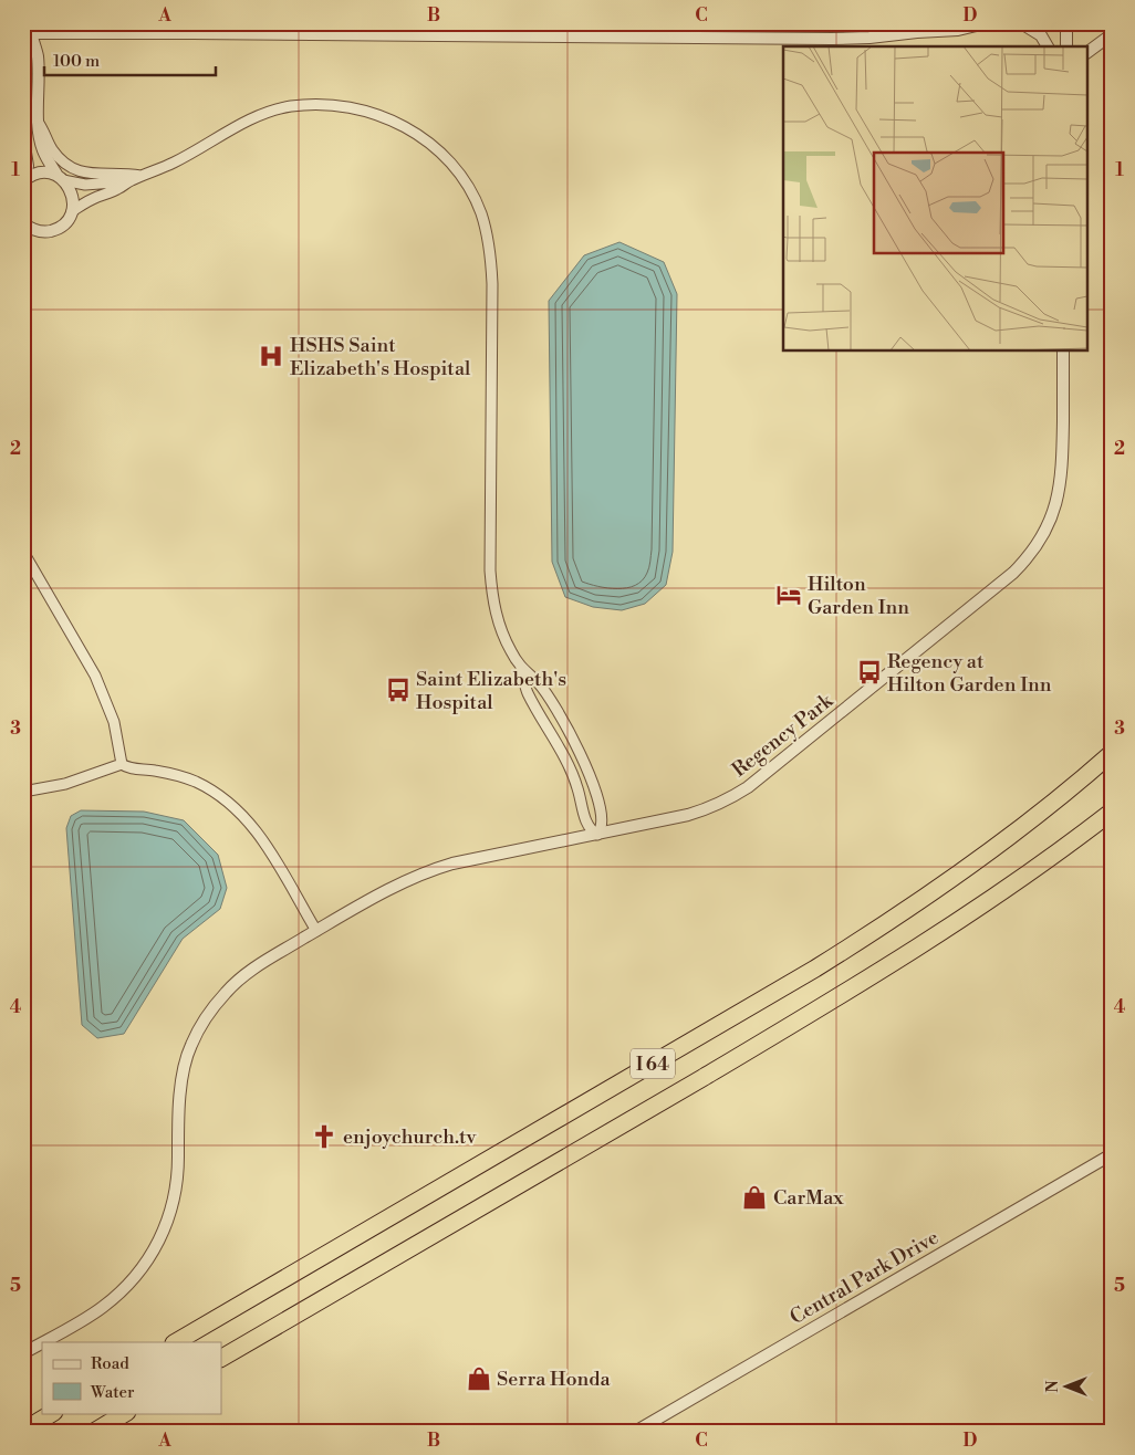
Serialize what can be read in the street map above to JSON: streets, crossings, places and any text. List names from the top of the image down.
{
  "streets": {
    "highway": ["I 64"],
    "street": ["Regency Park", "Central Park Drive"]
  },
  "places": {
    "hospital": ["HSHS Saint Elizabeth's Hospital"],
    "hotel": ["Hilton Garden Inn"],
    "bus stop": ["Regency at Hilton Garden Inn", "Saint Elizabeth's Hospital"],
    "church": ["enjoychurch.tv"],
    "shop": ["CarMax", "Serra Honda"]
  },
  "legend": ["Road", "Water"],
  "scale_bar": "100 m",
  "north": "left",
  "grid": {
    "columns": [
      "A",
      "B",
      "C",
      "D"
    ],
    "rows": [
      "1",
      "2",
      "3",
      "4",
      "5"
    ]
  }
}
